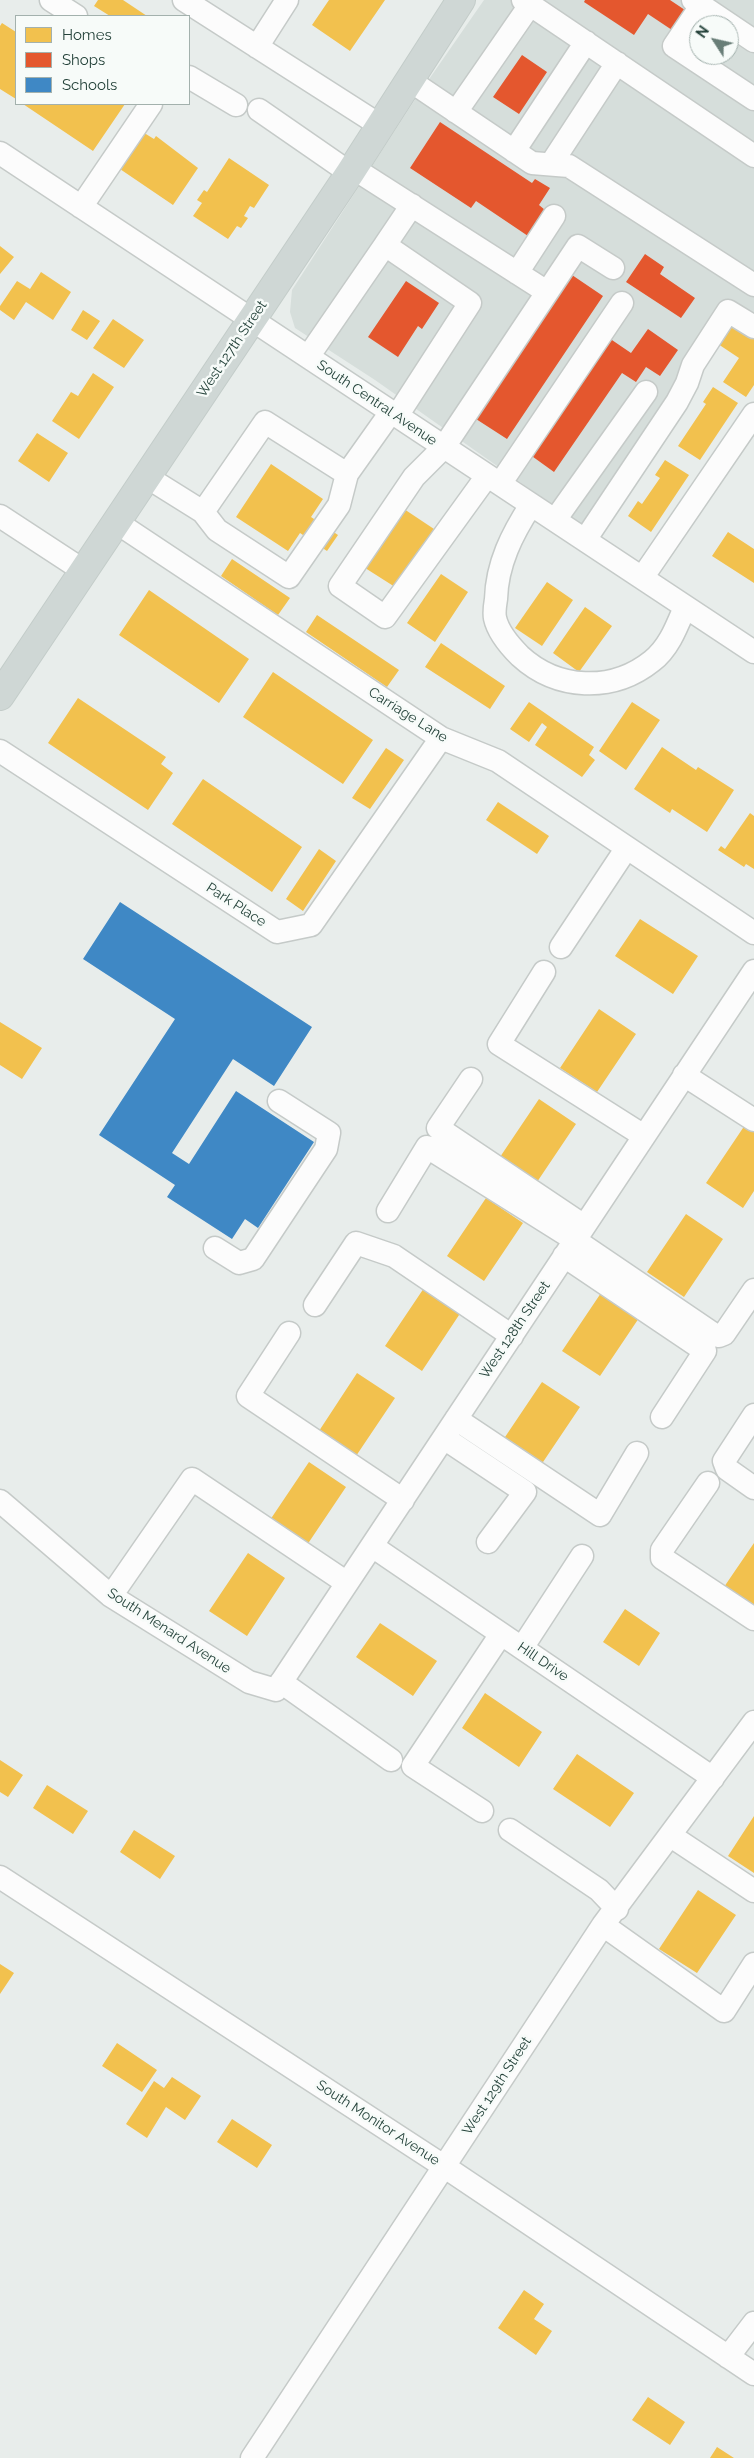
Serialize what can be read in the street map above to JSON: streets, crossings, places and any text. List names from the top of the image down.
{
  "streets": {
    "main road": ["West 127th Street"],
    "street": [
      "South Central Avenue",
      "Carriage Lane",
      "Park Place",
      "West 128th Street",
      "South Menard Avenue",
      "Hill Drive",
      "West 129th Street",
      "South Monitor Avenue"
    ]
  },
  "crossings": [
    ["West 127th Street", "South Central Avenue"],
    ["West 127th Street", "Carriage Lane"],
    ["Carriage Lane", "Park Place"],
    ["West 128th Street", "South Menard Avenue"],
    ["West 128th Street", "Hill Drive"],
    ["Hill Drive", "West 129th Street"],
    ["West 129th Street", "South Monitor Avenue"]
  ],
  "legend": ["Homes", "Shops", "Schools"],
  "north": "top left"
}
